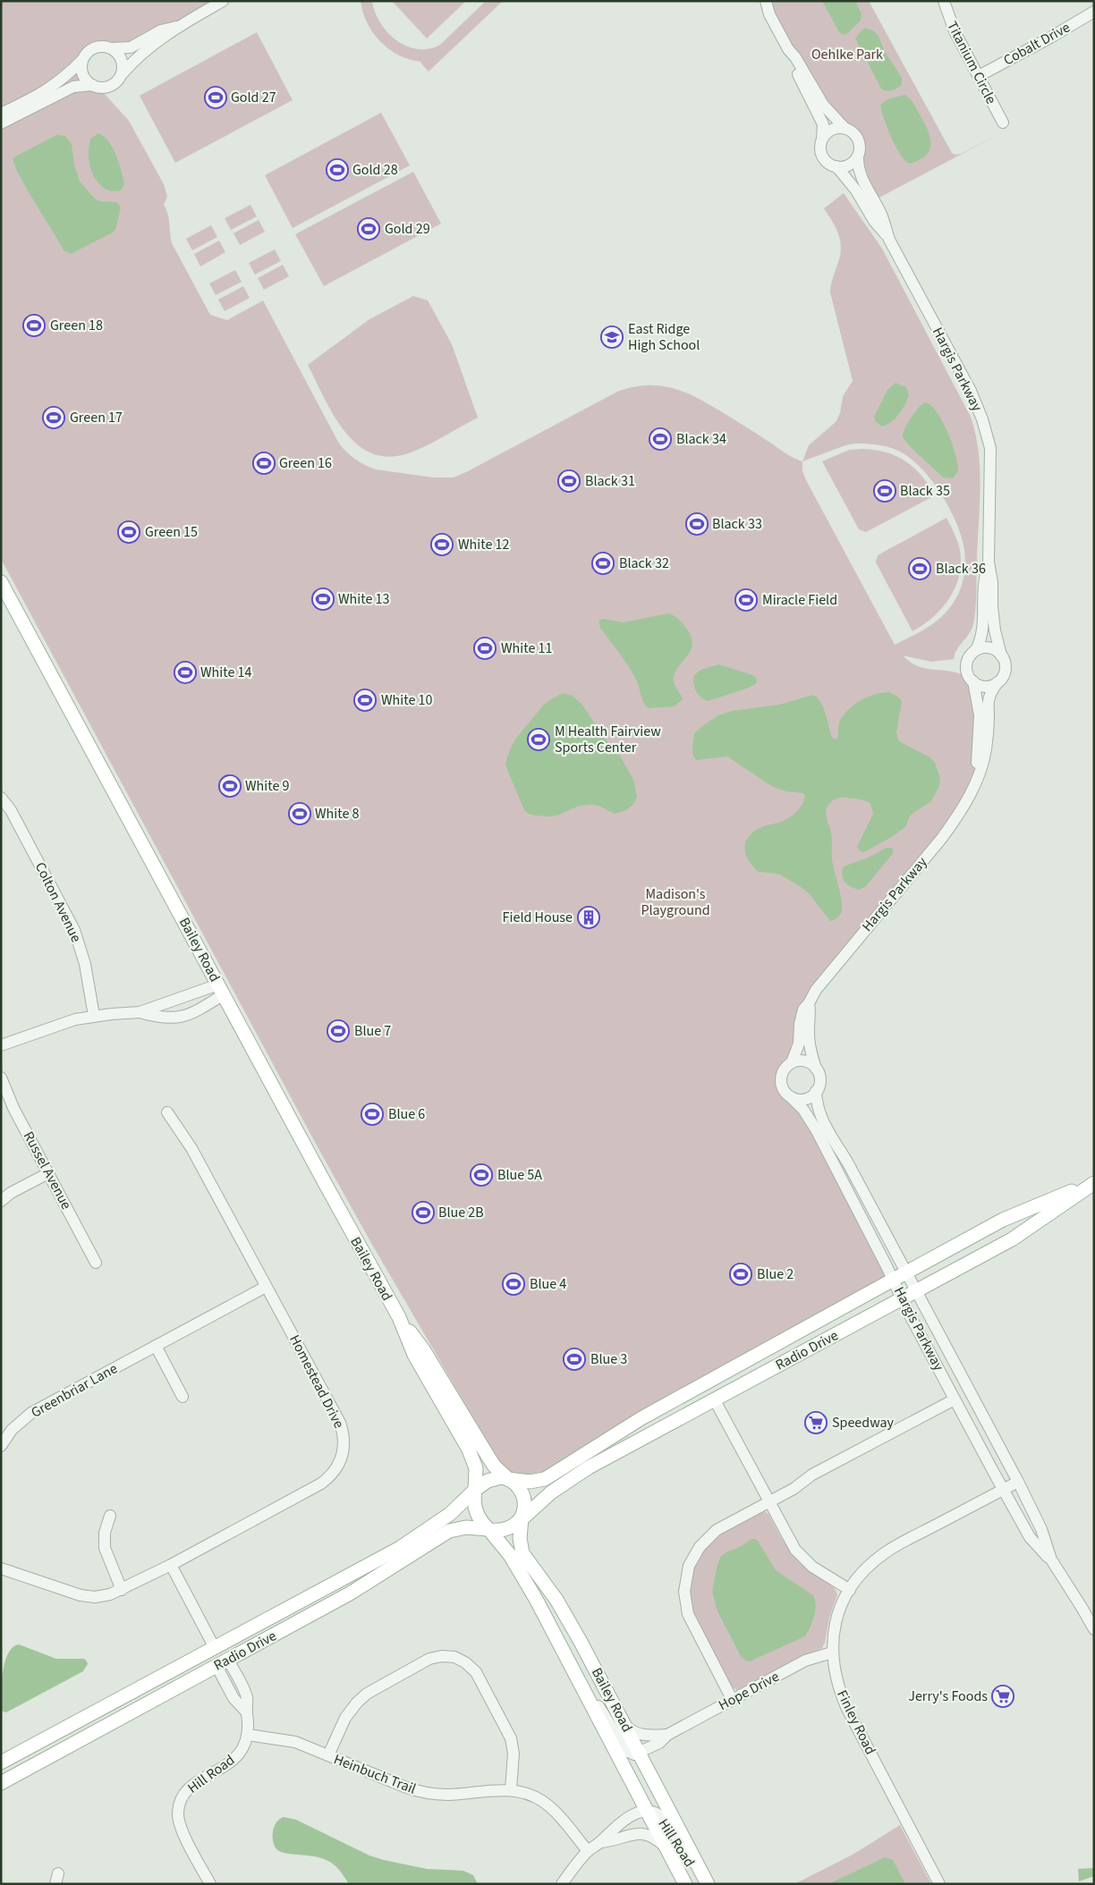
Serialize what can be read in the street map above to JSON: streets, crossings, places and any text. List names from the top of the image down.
{
  "streets": {
    "main road": ["Bailey Road", "Radio Drive"],
    "street": [
      "Cobalt Drive",
      "Titanium Circle",
      "Hargis Parkway",
      "Colton Avenue",
      "Russel Avenue",
      "Homestead Drive",
      "Greenbriar Lane",
      "Hope Drive",
      "Finley Road",
      "Hill Road",
      "Heinbuch Trail"
    ]
  },
  "crossings": [
    ["Cobalt Drive", "Titanium Circle"],
    ["Hargis Parkway", "Radio Drive"],
    ["Hargis Parkway", "Finley Road"],
    ["Bailey Road", "Radio Drive"],
    ["Bailey Road", "Hope Drive"],
    ["Bailey Road", "Hill Road"],
    ["Radio Drive", "Hill Road"],
    ["Homestead Drive", "Greenbriar Lane"],
    ["Hope Drive", "Finley Road"],
    ["Hill Road", "Heinbuch Trail"]
  ],
  "parks": ["Oehlke Park", "Madison's Playground"],
  "places": {
    "sports": [
      "Gold 27",
      "Gold 28",
      "Gold 29",
      "Green 18",
      "Green 17",
      "Black 34",
      "Green 16",
      "Black 31",
      "Black 35",
      "Black 33",
      "Green 15",
      "White 12",
      "Black 32",
      "Black 36",
      "White 13",
      "Miracle Field",
      "White 11",
      "White 14",
      "White 10",
      "M Health Fairview Sports Center",
      "White 9",
      "White 8",
      "Blue 7",
      "Blue 6",
      "Blue 5A",
      "Blue 2B",
      "Blue 2",
      "Blue 4",
      "Blue 3"
    ],
    "school or university": ["East Ridge High School"],
    "building": ["Field House"],
    "supermarket": ["Speedway", "Jerry's Foods"]
  }
}
